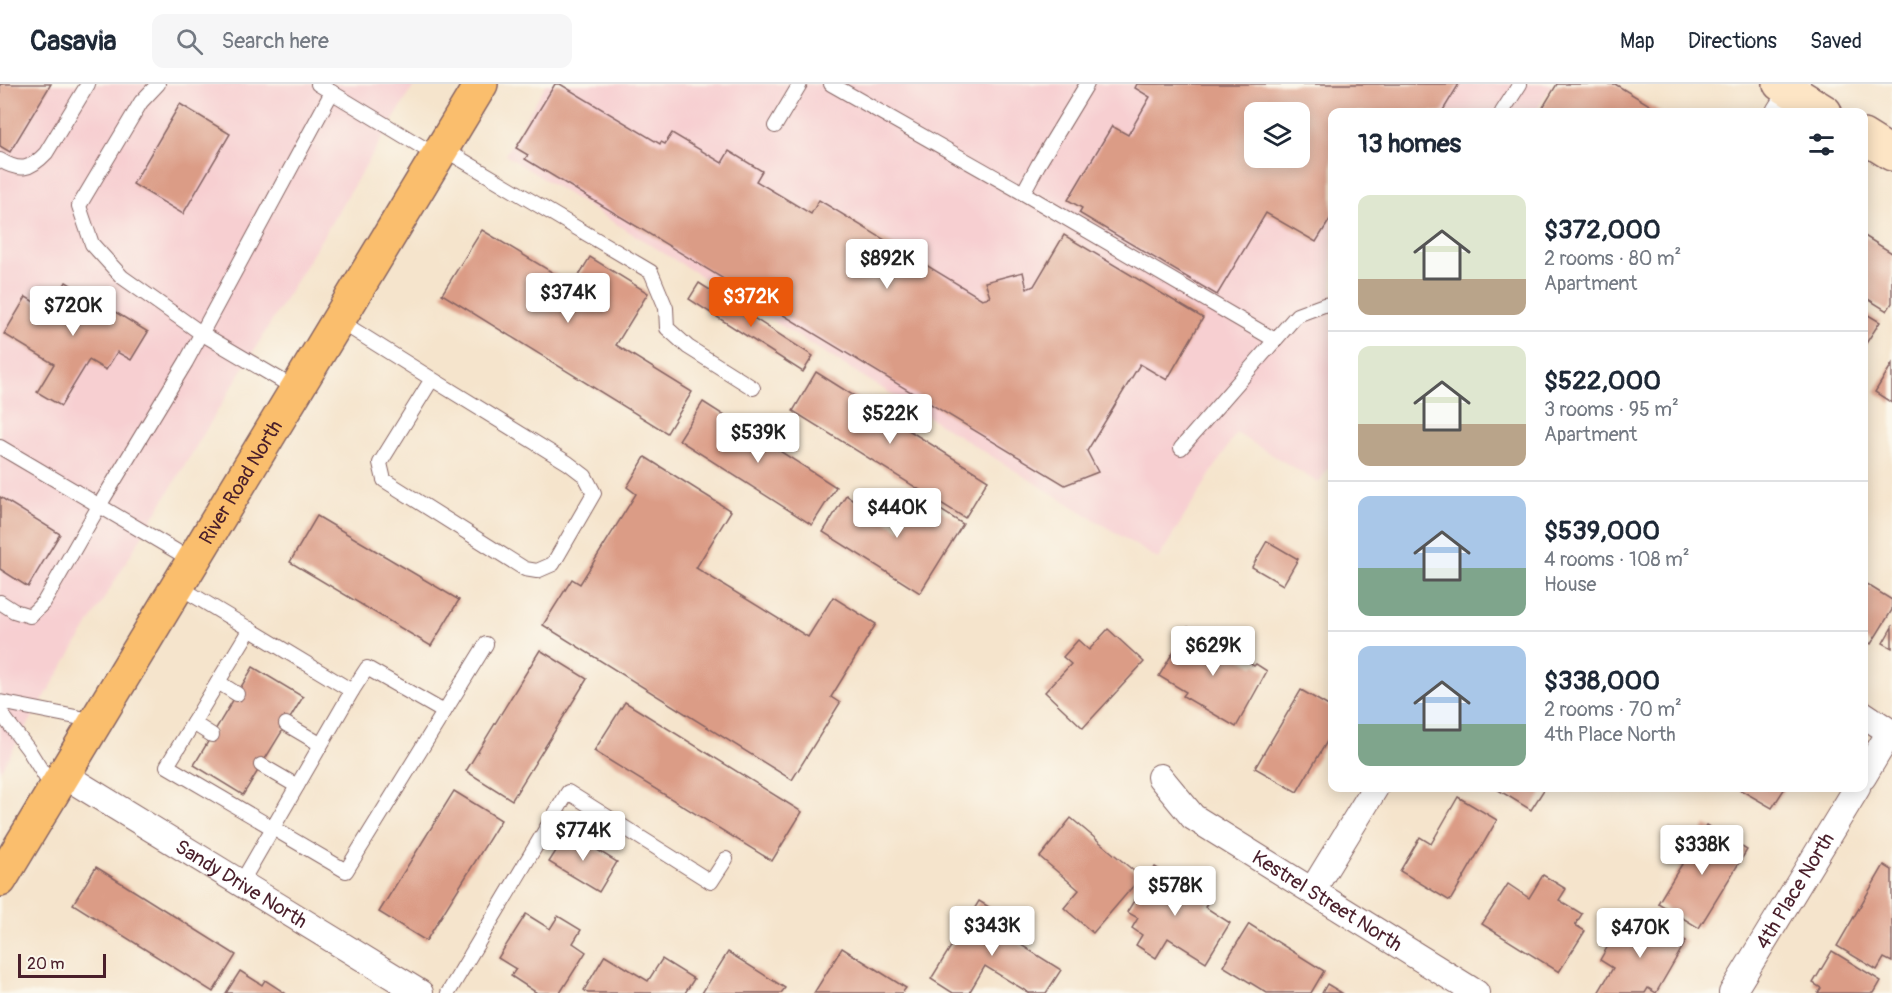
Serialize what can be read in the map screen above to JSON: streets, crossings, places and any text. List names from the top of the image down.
{
  "streets": {
    "main road": ["River Road North"],
    "street": ["Sandy Drive North", "4th Place North", "Kestrel Street North"]
  },
  "crossings": [
    ["River Road North", "Sandy Drive North"]
  ],
  "scale_bar": "20 m",
  "page": {
    "header": "Casavia",
    "search": "Search here",
    "nav": ["Map", "Directions", "Saved"],
    "heading": "13 homes",
    "list": [
      {
        "name": "$372,000",
        "note": "2 rooms · 80 m² · Apartment"
      },
      {
        "name": "$522,000",
        "note": "3 rooms · 95 m² · Apartment"
      },
      {
        "name": "$539,000",
        "note": "4 rooms · 108 m² · House"
      },
      {
        "name": "$338,000",
        "note": "2 rooms · 70 m² · 4th Place North"
      }
    ],
    "price": [
      "$892K",
      "$374K",
      "$372K",
      "$720K",
      "$522K",
      "$539K",
      "$440K",
      "$629K",
      "$774K",
      "$338K",
      "$578K",
      "$343K",
      "$470K"
    ],
    "scale": "20 m"
  }
}
